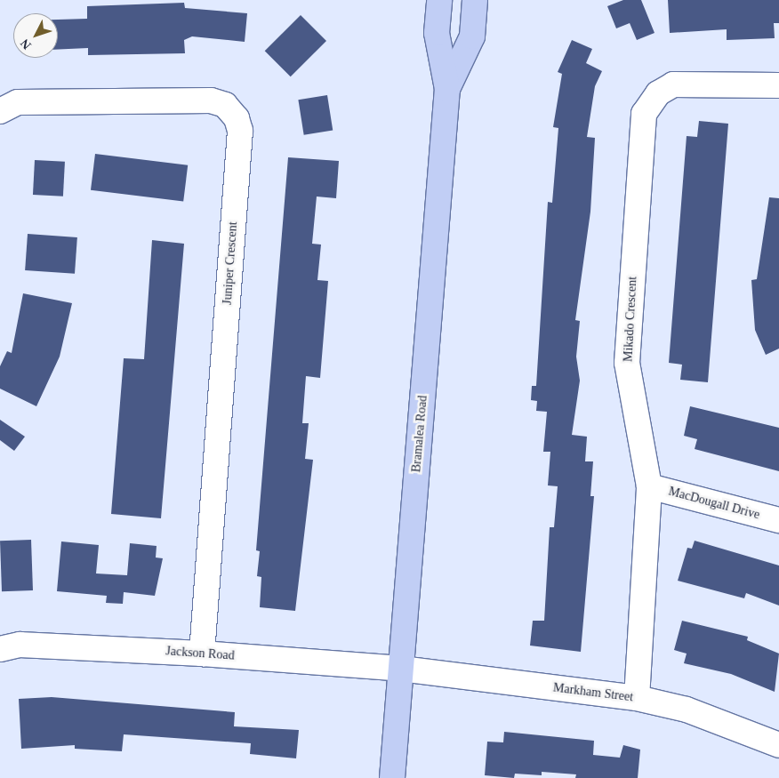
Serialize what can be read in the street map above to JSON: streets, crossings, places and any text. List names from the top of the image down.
{
  "streets": {
    "main road": ["Bramalea Road"],
    "street": [
      "Juniper Crescent",
      "Mikado Crescent",
      "MacDougall Drive",
      "Jackson Road",
      "Markham Street"
    ]
  },
  "crossings": [
    ["Juniper Crescent", "Jackson Road"],
    ["Mikado Crescent", "MacDougall Drive"],
    ["Mikado Crescent", "Markham Street"],
    ["Bramalea Road", "Jackson Road"],
    ["Bramalea Road", "Markham Street"],
    ["Jackson Road", "Markham Street"]
  ],
  "north": "bottom left"
}
